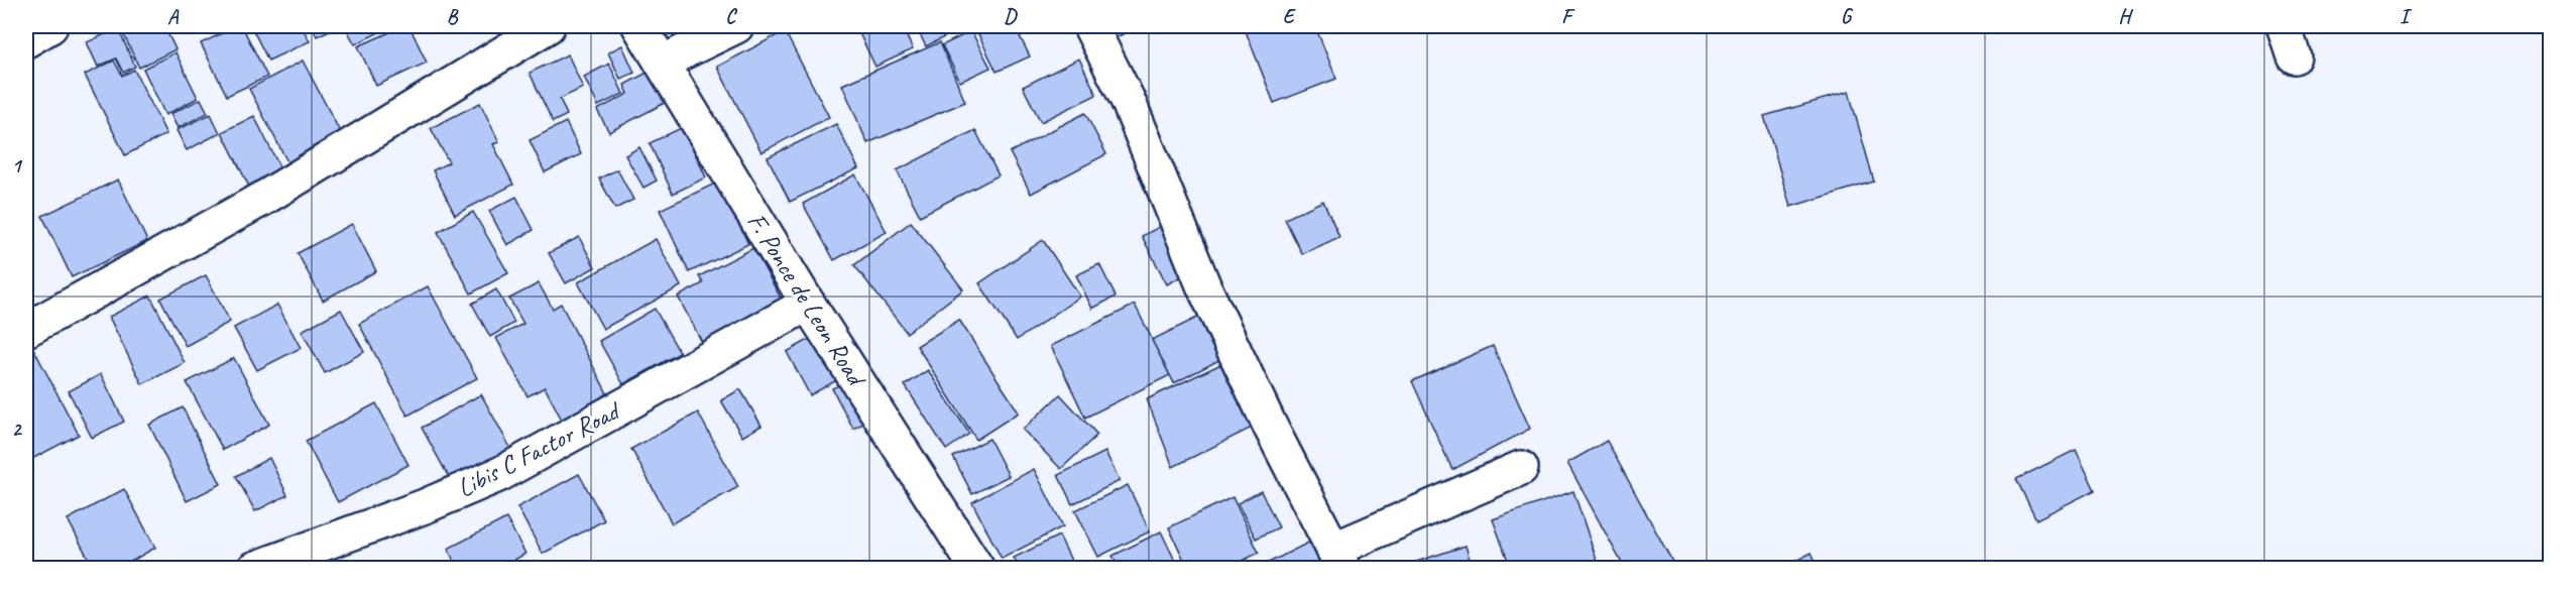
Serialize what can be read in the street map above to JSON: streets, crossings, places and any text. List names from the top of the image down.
{
  "streets": {
    "street": ["F. Ponce de Leon Road", "Libis C Factor Road"]
  },
  "crossings": [
    ["F. Ponce de Leon Road", "Libis C Factor Road"]
  ],
  "grid": {
    "columns": [
      "A",
      "B",
      "C",
      "D",
      "E",
      "F",
      "G",
      "H",
      "I"
    ],
    "rows": ["1", "2"]
  }
}
